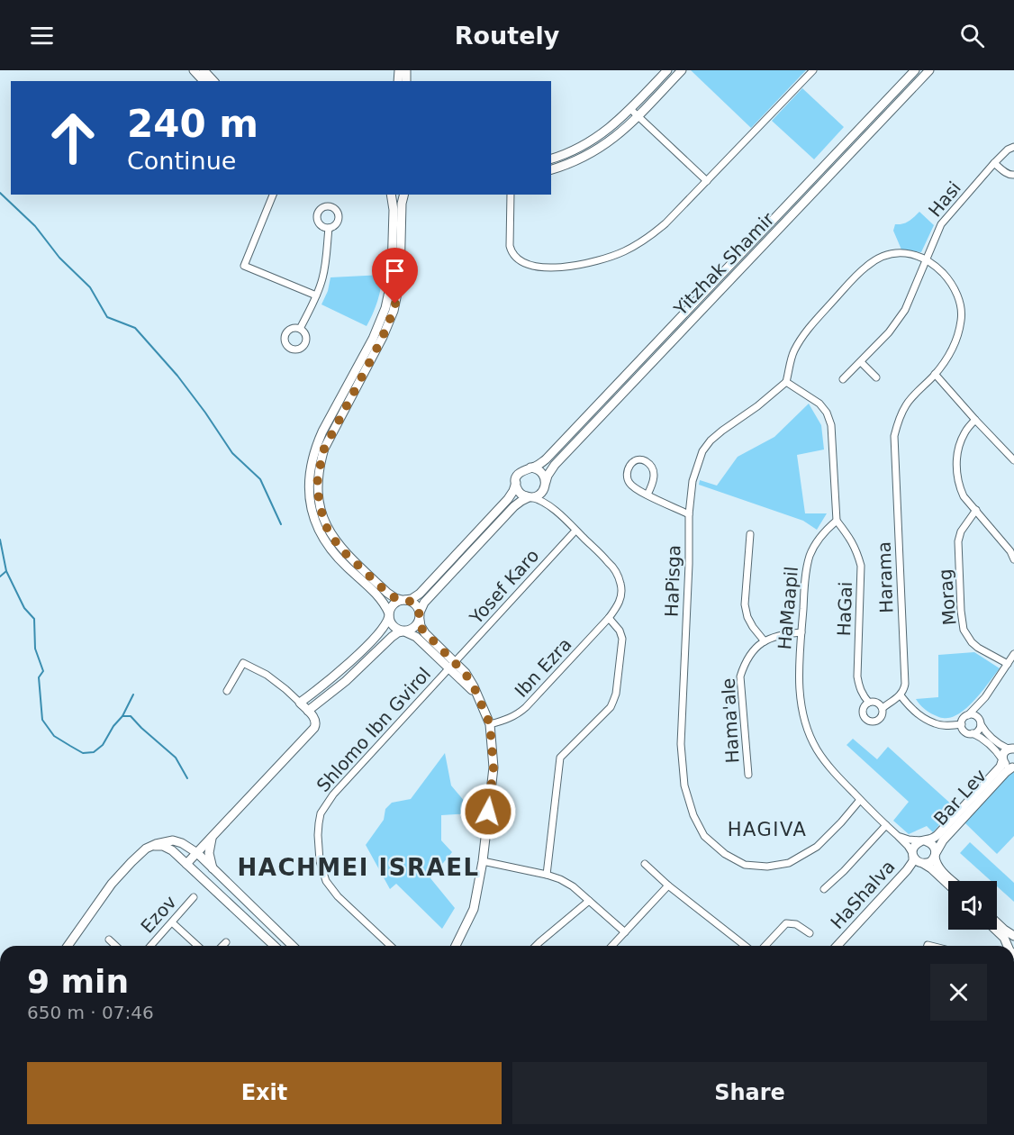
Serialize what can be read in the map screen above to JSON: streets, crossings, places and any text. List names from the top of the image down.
{
  "streets": {
    "main road": ["Yitzhak Shamir", "Bar Lev", "HaShalva"],
    "street": [
      "Hasi",
      "Harama",
      "HaPisga",
      "Yosef Karo",
      "Morag",
      "HaMaapil",
      "HaGai",
      "Ibn Ezra",
      "Hama'ale",
      "Shlomo Ibn Gvirol",
      "Ezov"
    ]
  },
  "crossings": [
    ["Hasi", "Harama"],
    ["HaPisga", "HaMaapil"],
    ["Yosef Karo", "Ibn Ezra"],
    ["Yosef Karo", "Shlomo Ibn Gvirol"],
    ["HaMaapil", "HaGai"],
    ["HaMaapil", "Hama'ale"],
    ["HaMaapil", "Bar Lev"],
    ["HaMaapil", "HaShalva"],
    ["Bar Lev", "HaShalva"]
  ],
  "districts": ["HAGIVA", "HACHMEI ISRAEL"],
  "page": {
    "header": "Routely",
    "turn": ["240 m", "Continue"],
    "heading": ["9 min", "650 m · 07:46"],
    "buttons": ["Exit", "Share"]
  }
}
